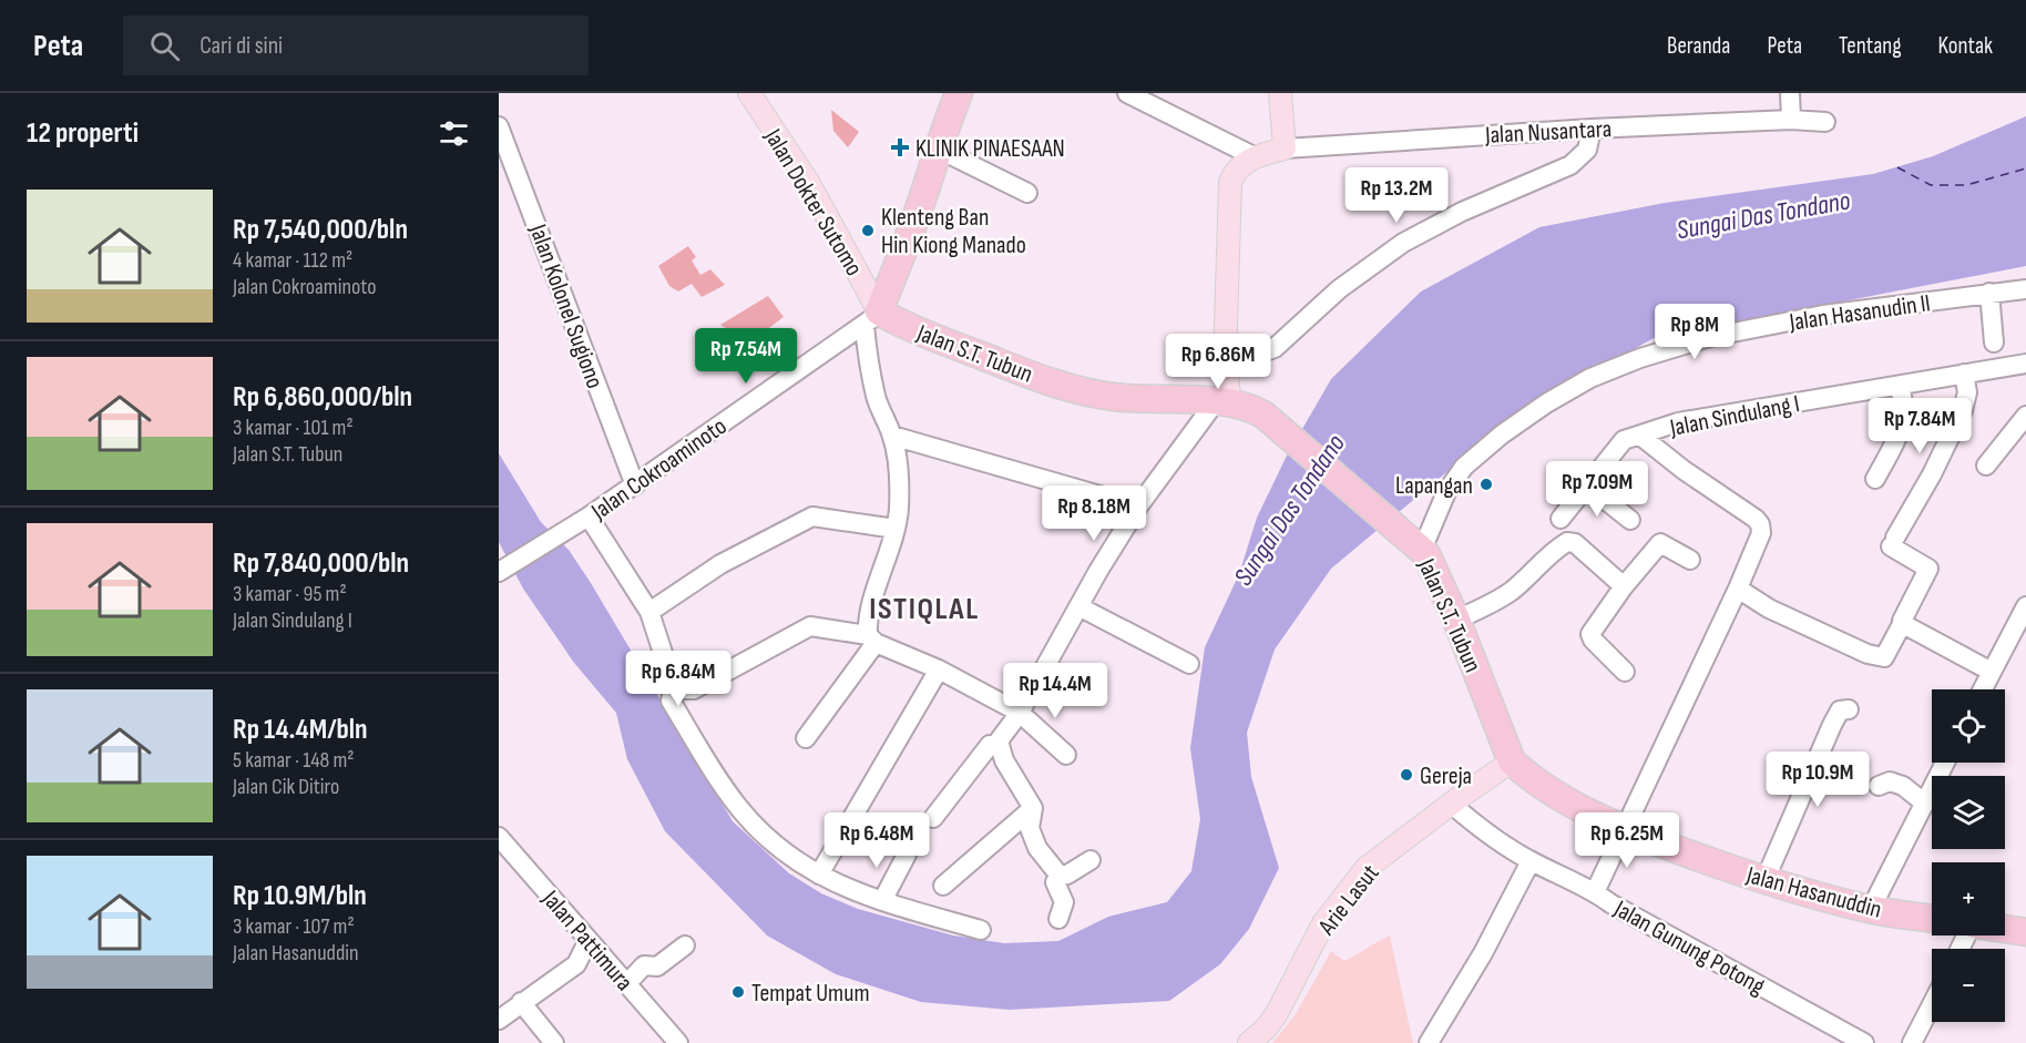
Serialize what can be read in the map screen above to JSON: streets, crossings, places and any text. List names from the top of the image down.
{
  "streets": {
    "highway": ["Jalan S.T. Tubun", "Jalan Hasanuddin"],
    "main road": ["Jalan Dokter Sutomo", "Arie Lasut"],
    "street": [
      "Jalan Nusantara",
      "Jalan Kolonel Sugiono",
      "Jalan Hasanudin II",
      "Jalan Sindulang I",
      "Jalan Cokroaminoto",
      "Jalan Pattimura",
      "Jalan Gunung Potong"
    ]
  },
  "crossings": [
    ["Jalan Dokter Sutomo", "Jalan S.T. Tubun"],
    ["Jalan Dokter Sutomo", "Jalan Cokroaminoto"],
    ["Jalan Kolonel Sugiono", "Jalan Cokroaminoto"],
    ["Jalan Hasanudin II", "Jalan S.T. Tubun"],
    ["Jalan S.T. Tubun", "Jalan Cokroaminoto"],
    ["Jalan S.T. Tubun", "Jalan Hasanuddin"],
    ["Jalan S.T. Tubun", "Arie Lasut"],
    ["Jalan Hasanuddin", "Arie Lasut"],
    ["Arie Lasut", "Jalan Gunung Potong"]
  ],
  "districts": ["ISTIQLAL"],
  "water": ["Sungai Das Tondano"],
  "places": {
    "health": ["KLINIK PINAESAAN"],
    "other": [
      "Klenteng Ban Hin Kiong Manado",
      "Lapangan",
      "Gereja",
      "Tempat Umum"
    ]
  },
  "page": {
    "header": "Peta",
    "search": "Cari di sini",
    "nav": [
      "Beranda",
      "Peta",
      "Tentang",
      "Kontak"
    ],
    "heading": "12 properti",
    "price": [
      "Rp 13.2M",
      "Rp 8M",
      "Rp 7.54M",
      "Rp 6.86M",
      "Rp 7.84M",
      "Rp 7.09M",
      "Rp 8.18M",
      "Rp 6.84M",
      "Rp 14.4M",
      "Rp 10.9M",
      "Rp 6.48M",
      "Rp 6.25M"
    ],
    "list": [
      {
        "name": "Rp 7,540,000/bln",
        "note": "4 kamar · 112 m² · Jalan Cokroaminoto"
      },
      {
        "name": "Rp 6,860,000/bln",
        "note": "3 kamar · 101 m² · Jalan S.T. Tubun"
      },
      {
        "name": "Rp 7,840,000/bln",
        "note": "3 kamar · 95 m² · Jalan Sindulang I"
      },
      {
        "name": "Rp 14.4M/bln",
        "note": "5 kamar · 148 m² · Jalan Cik Ditiro"
      },
      {
        "name": "Rp 10.9M/bln",
        "note": "3 kamar · 107 m² · Jalan Hasanuddin"
      }
    ],
    "map_buttons": ["+", "−"]
  }
}
